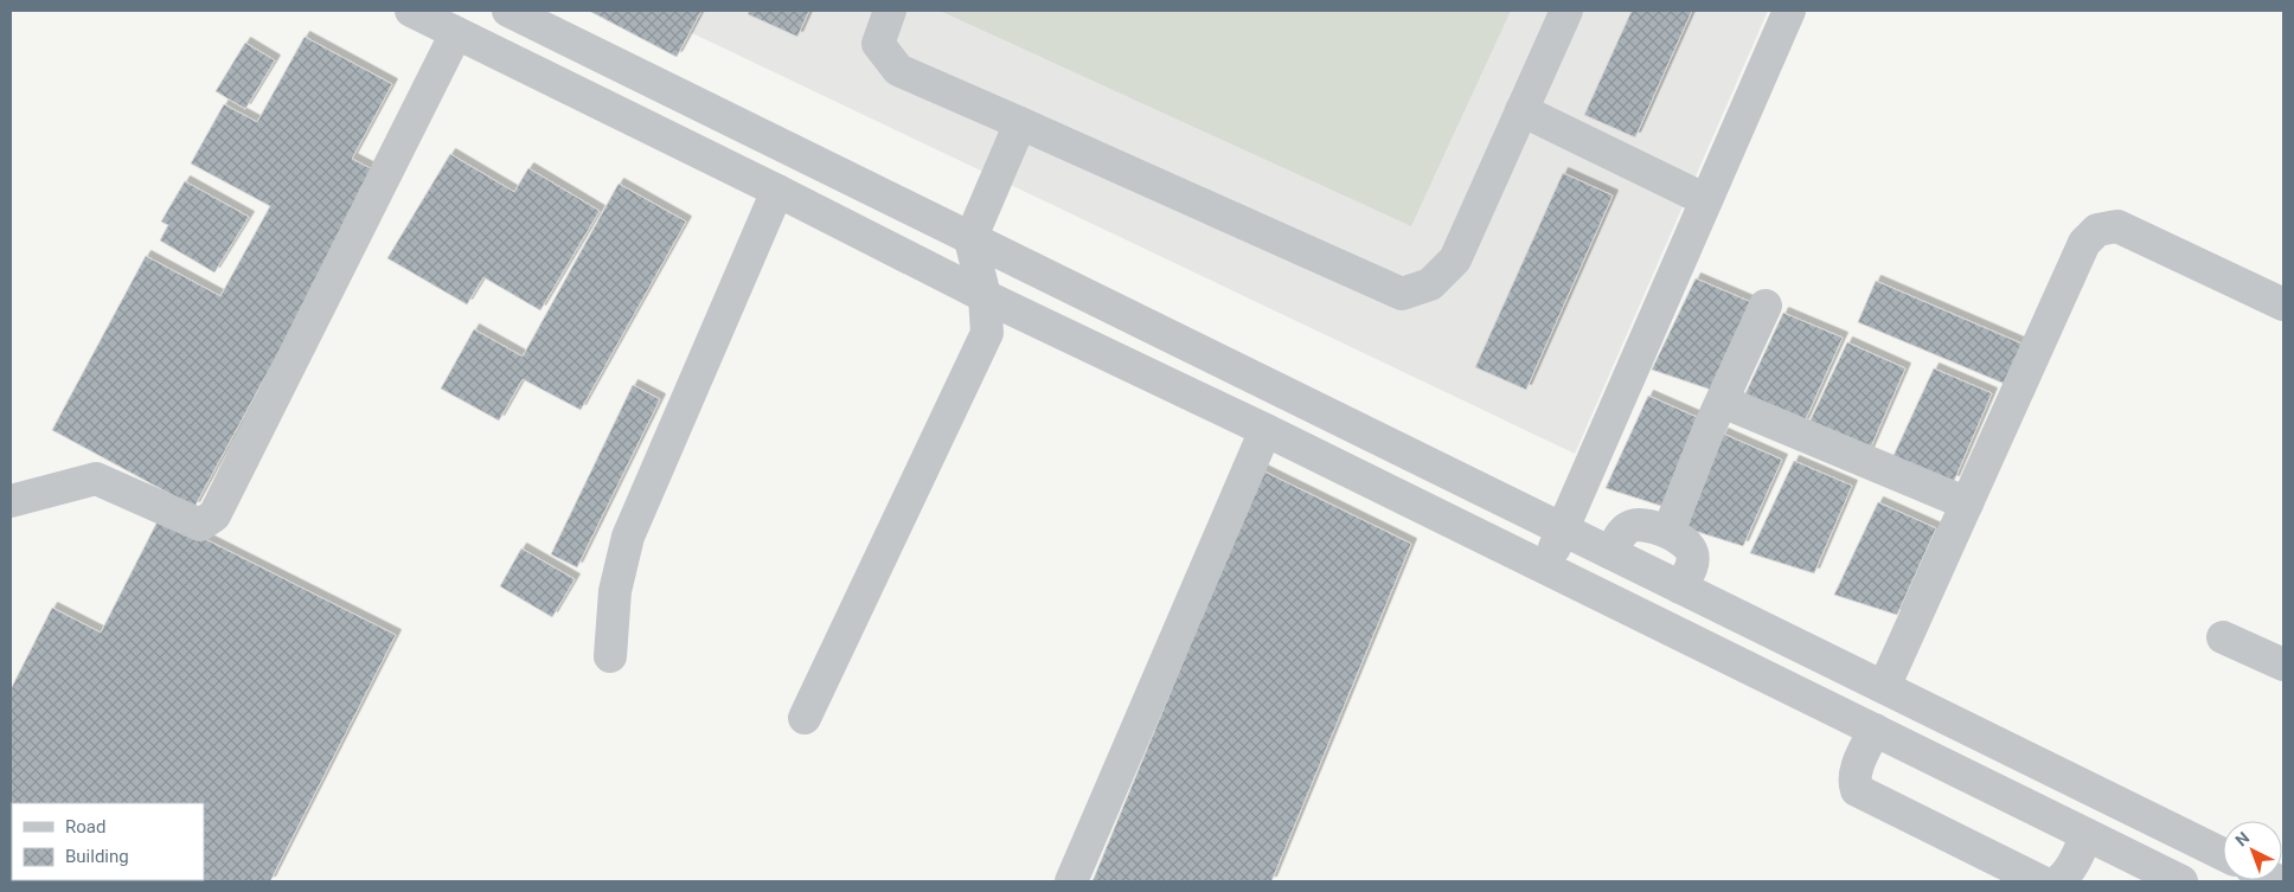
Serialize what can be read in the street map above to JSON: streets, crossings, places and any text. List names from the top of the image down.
{
  "legend": ["Road", "Building"],
  "north": "top left"
}
